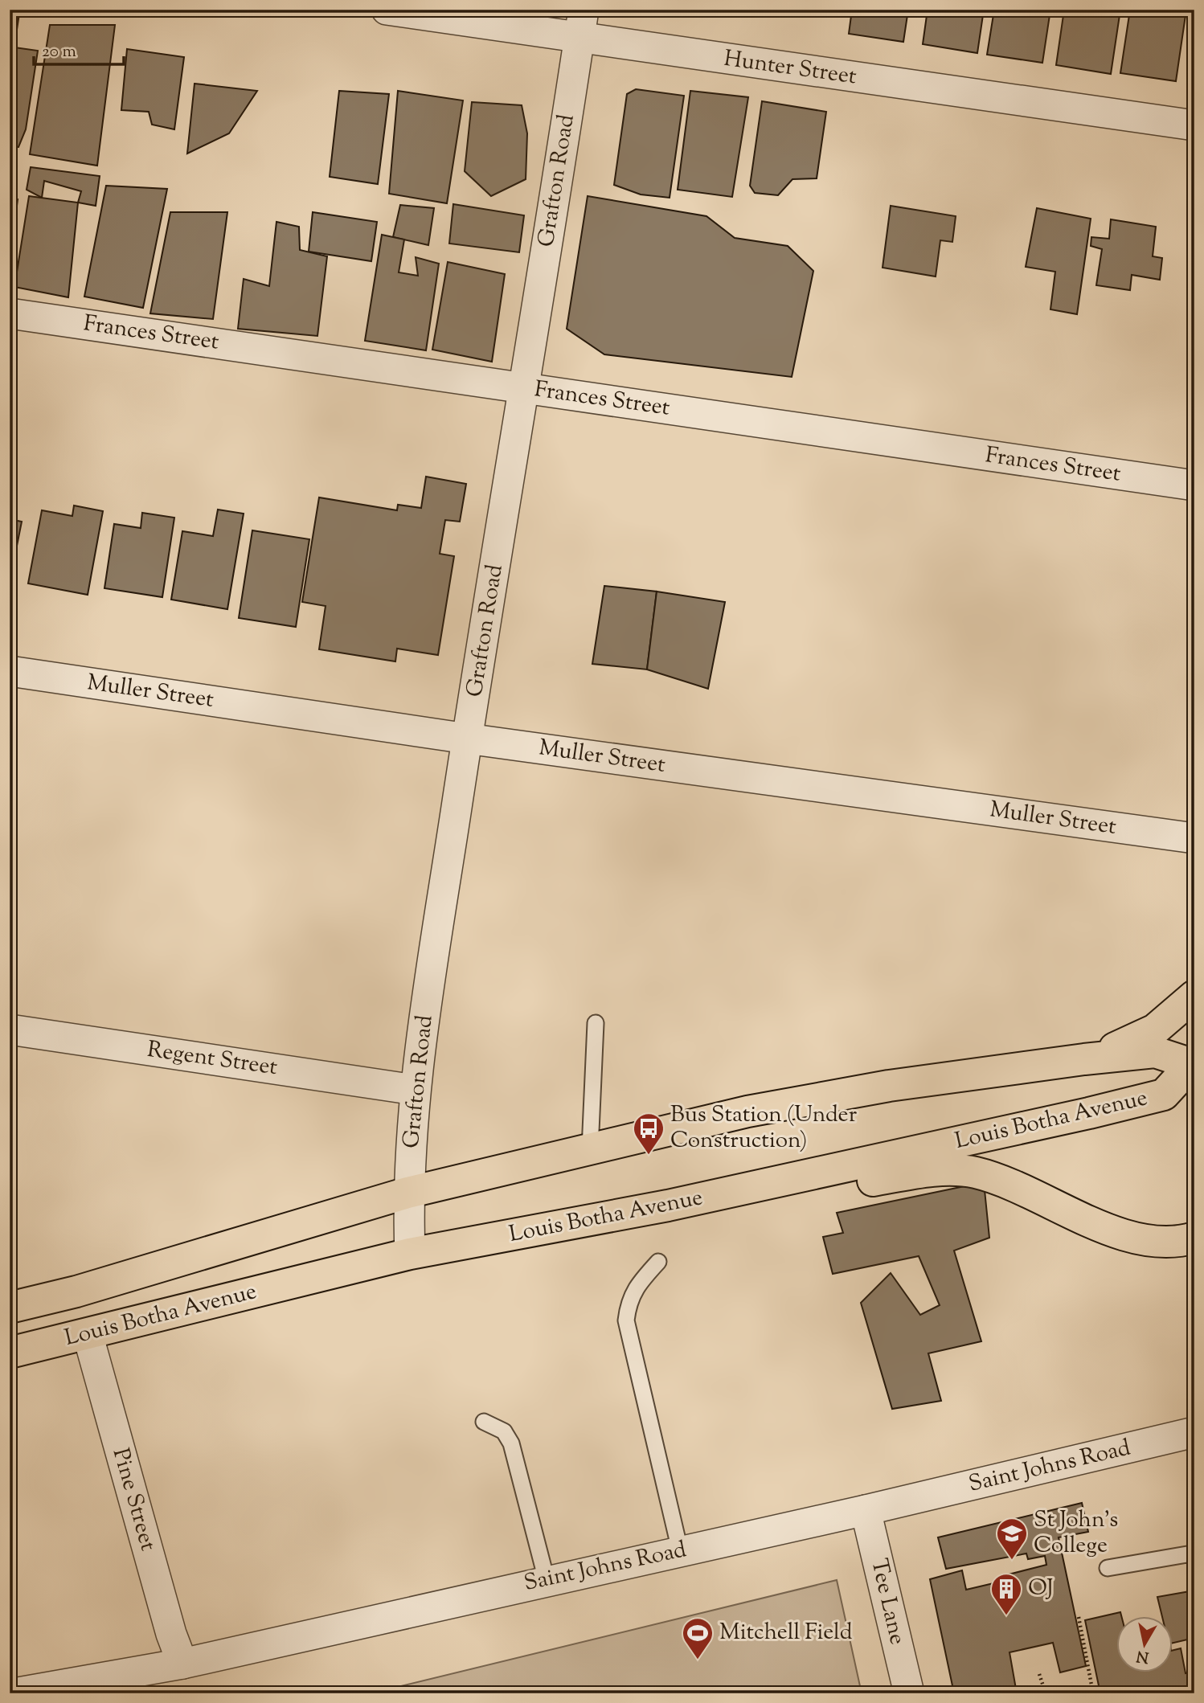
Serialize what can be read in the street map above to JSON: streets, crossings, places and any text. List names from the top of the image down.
{
  "streets": {
    "main road": ["Louis Botha Avenue"],
    "street": [
      "Hunter Street",
      "Grafton Road",
      "Frances Street",
      "Muller Street",
      "Regent Street",
      "Saint Johns Road",
      "Pine Street",
      "Tee Lane"
    ]
  },
  "crossings": [
    ["Hunter Street", "Grafton Road"],
    ["Grafton Road", "Frances Street"],
    ["Grafton Road", "Muller Street"],
    ["Grafton Road", "Regent Street"],
    ["Grafton Road", "Louis Botha Avenue"],
    ["Louis Botha Avenue", "Pine Street"],
    ["Saint Johns Road", "Pine Street"],
    ["Saint Johns Road", "Tee Lane"]
  ],
  "places": {
    "bus stop": ["Bus Station (Under Construction)"],
    "school or university": ["St John's College"],
    "building": ["OJ"],
    "sports": ["Mitchell Field"]
  },
  "scale_bar": "20 m",
  "north": "bottom"
}
